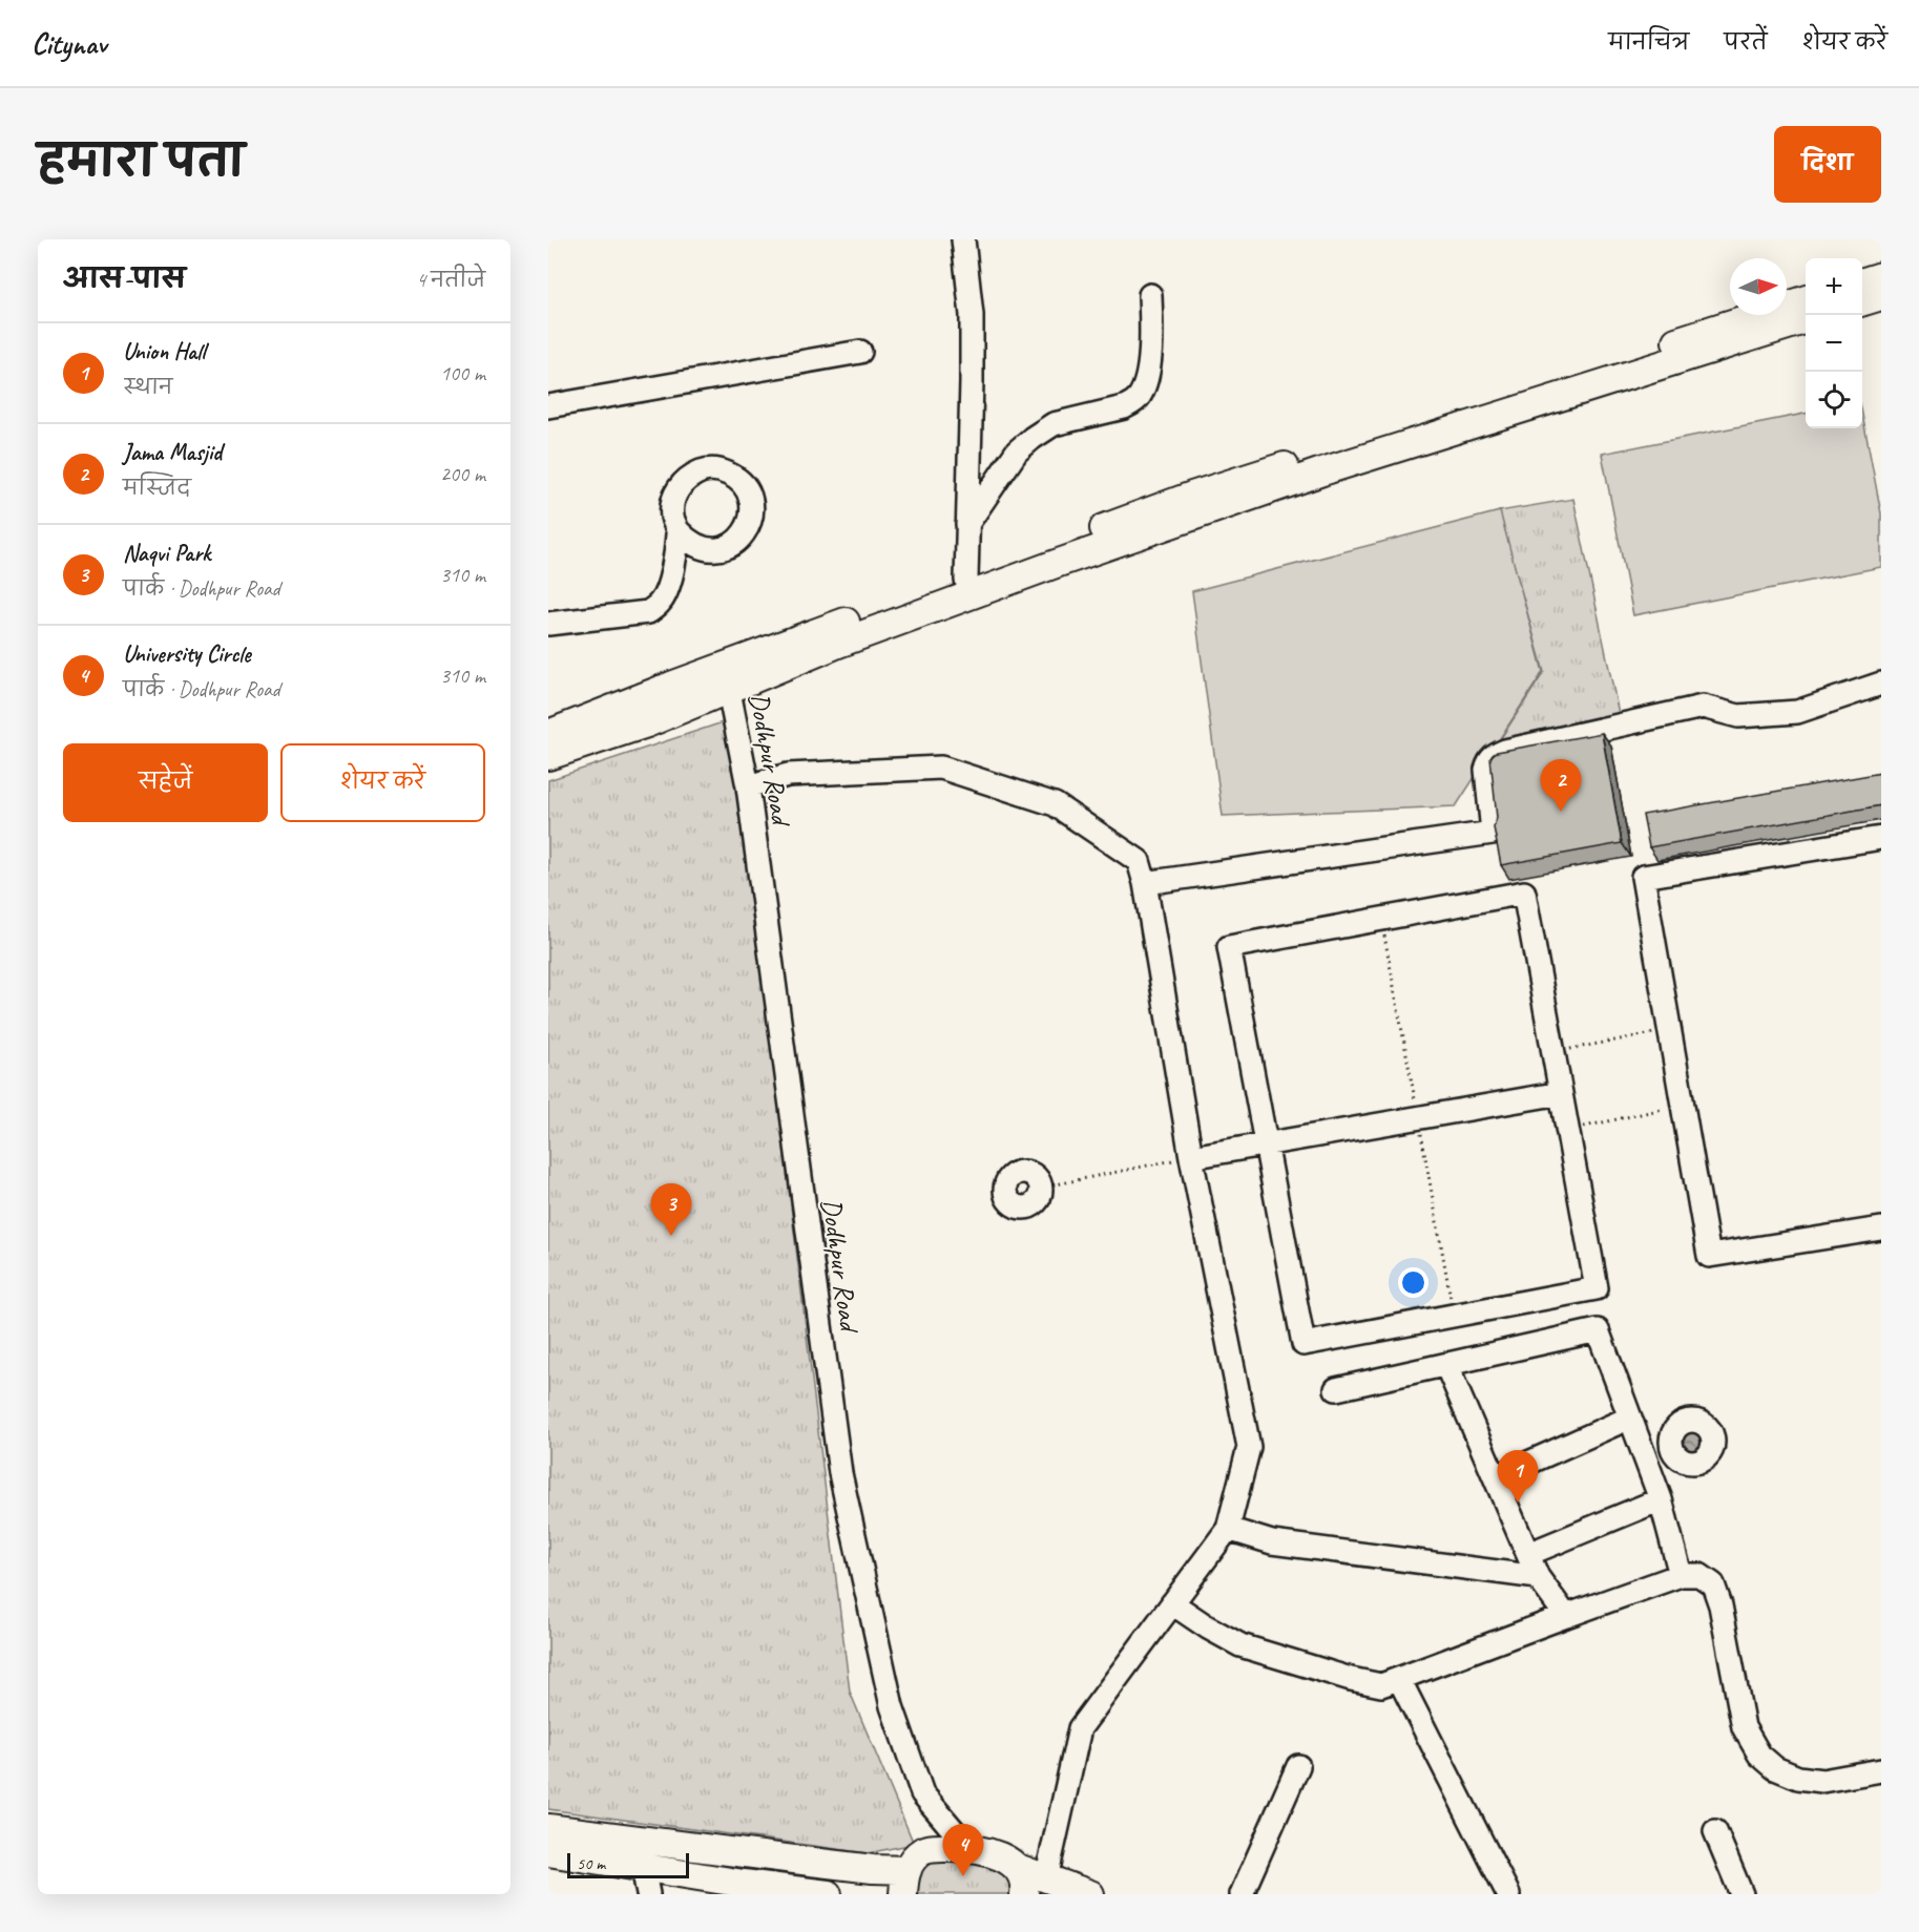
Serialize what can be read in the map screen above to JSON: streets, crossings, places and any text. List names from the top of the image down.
{
  "streets": {
    "street": ["Dodhpur Road"]
  },
  "scale_bar": "50 m",
  "north": "right",
  "page": {
    "header": "Citynav",
    "nav": ["मानचित्र", "परतें", "शेयर करें"],
    "title": "हमारा पता",
    "buttons": [
      "दिशा",
      ["सहेजें", "शेयर करें"]
    ],
    "heading": ["आस-पास", "4 नतीजे"],
    "map_buttons": ["+", "−"],
    "list": [
      {
        "mark": "1",
        "name": "Union Hall",
        "note": "स्थान",
        "value": "100 m"
      },
      {
        "mark": "2",
        "name": "Jama Masjid",
        "note": "मस्जिद",
        "value": "200 m"
      },
      {
        "mark": "3",
        "name": "Naqvi Park",
        "note": "पार्क · Dodhpur Road",
        "value": "310 m"
      },
      {
        "mark": "4",
        "name": "University Circle",
        "note": "पार्क · Dodhpur Road",
        "value": "310 m"
      }
    ],
    "pins": [
      "2",
      "3",
      "1",
      "4"
    ],
    "scale": "50 m"
  }
}
